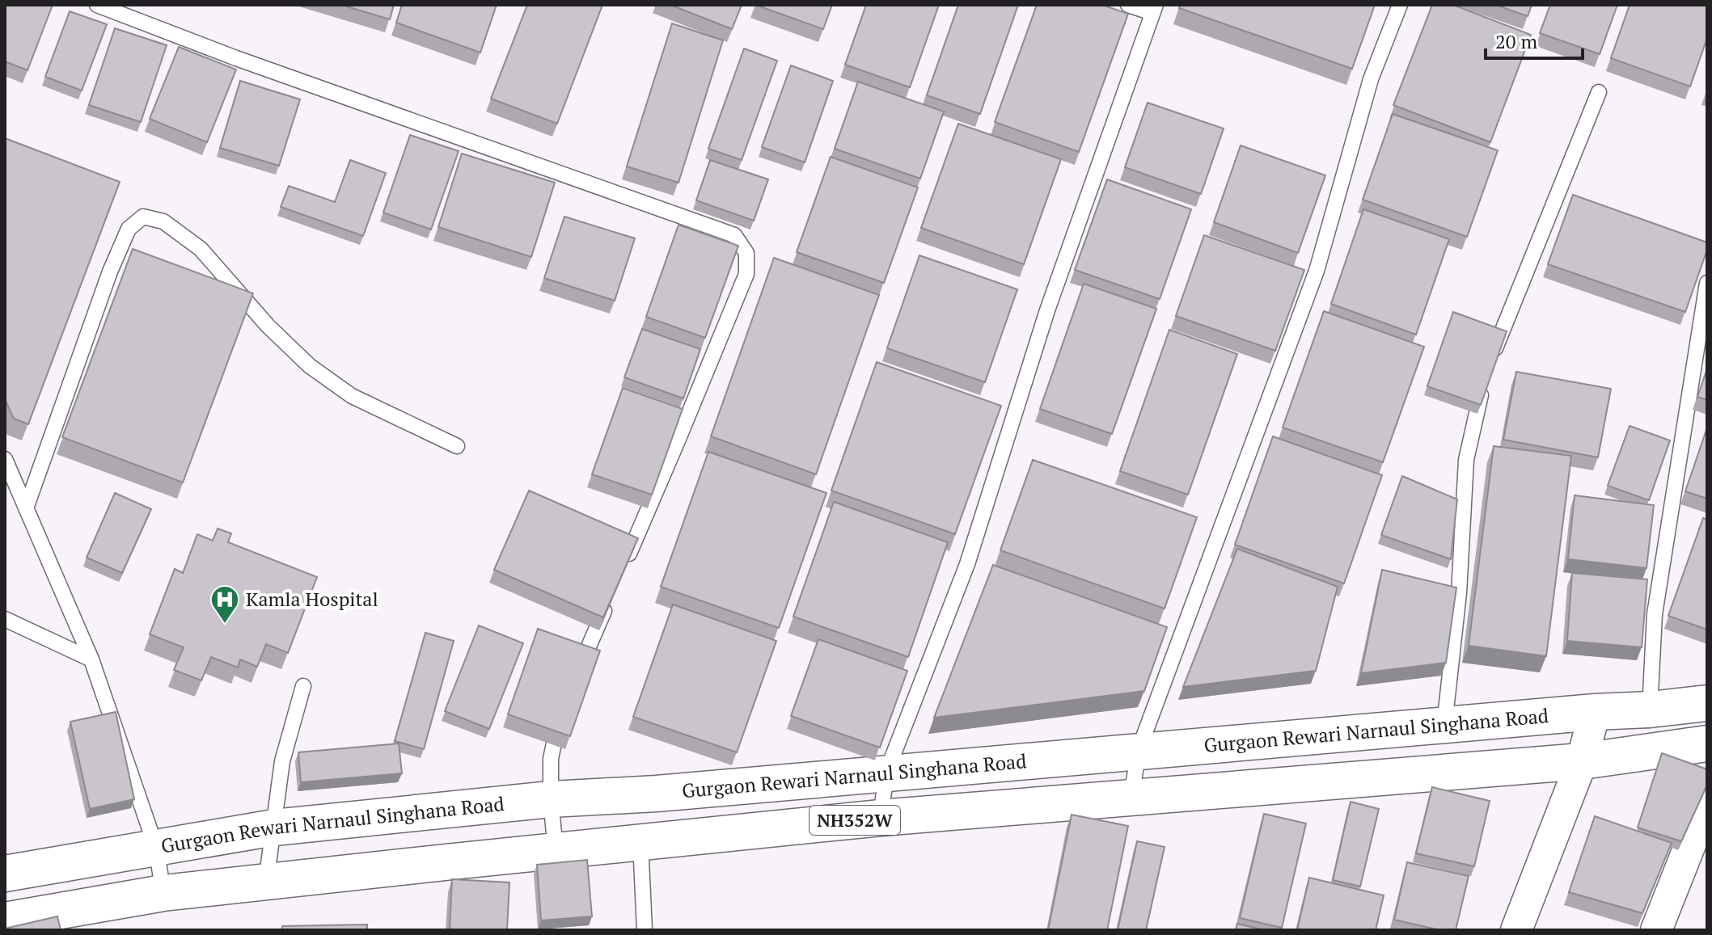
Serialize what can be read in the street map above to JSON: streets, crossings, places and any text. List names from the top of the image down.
{
  "streets": {
    "highway": ["Gurgaon Rewari Narnaul Singhana Road", "NH352W"]
  },
  "places": {
    "hospital": ["Kamla Hospital"]
  },
  "scale_bar": "20 m"
}
